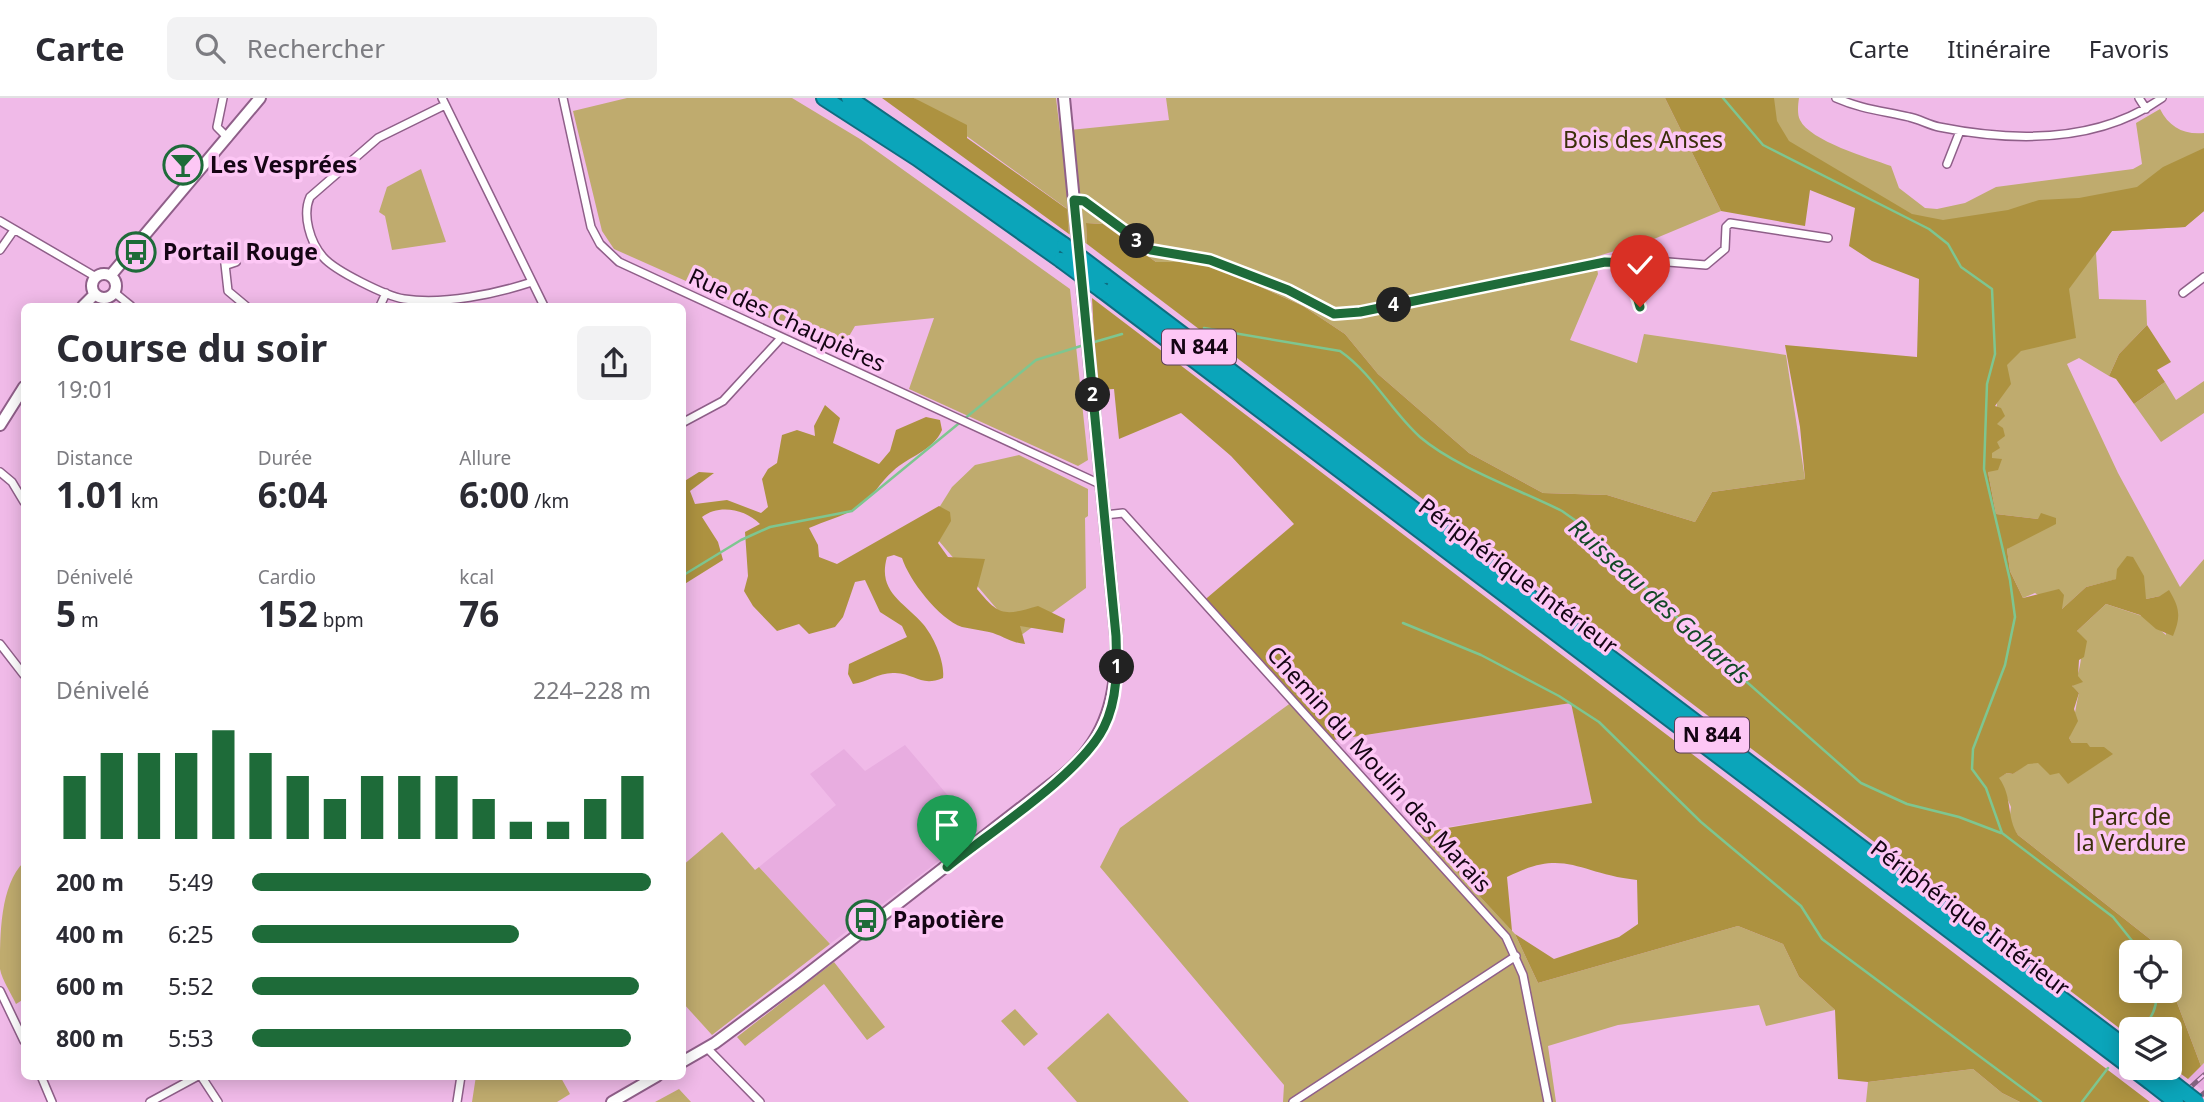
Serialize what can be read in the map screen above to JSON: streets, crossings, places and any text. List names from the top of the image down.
{
  "streets": {
    "highway": ["N 844", "Périphérique Intérieur"],
    "street": ["Rue des Chaupières", "Chemin du Moulin des Marais"]
  },
  "crossings": [
    ["N 844", "Périphérique Intérieur"]
  ],
  "water": ["Ruisseau des Gohards"],
  "parks": ["Bois des Anses", "Parc de la Verdure"],
  "places": {
    "bar": ["Les Vesprées"],
    "bus stop": ["Portail Rouge", "Papotière"]
  },
  "page": {
    "header": "Carte",
    "search": "Rechercher",
    "nav": ["Carte", "Itinéraire", "Favoris"],
    "pins": [
      "3",
      "4",
      "2",
      "1"
    ],
    "heading": ["Course du soir", "19:01"],
    "stats": [
      ["Distance", "1.01 km"],
      ["Durée", "6:04"],
      ["Allure", "6:00 /km"],
      ["Dénivelé", "5 m"],
      ["Cardio", "152 bpm"],
      ["kcal", "76"]
    ],
    "chart": ["Dénivelé", "224–228 m"],
    "list": [
      {
        "name": "200 m",
        "note": "5:49"
      },
      {
        "name": "400 m",
        "note": "6:25"
      },
      {
        "name": "600 m",
        "note": "5:52"
      },
      {
        "name": "800 m",
        "note": "5:53"
      }
    ]
  }
}
